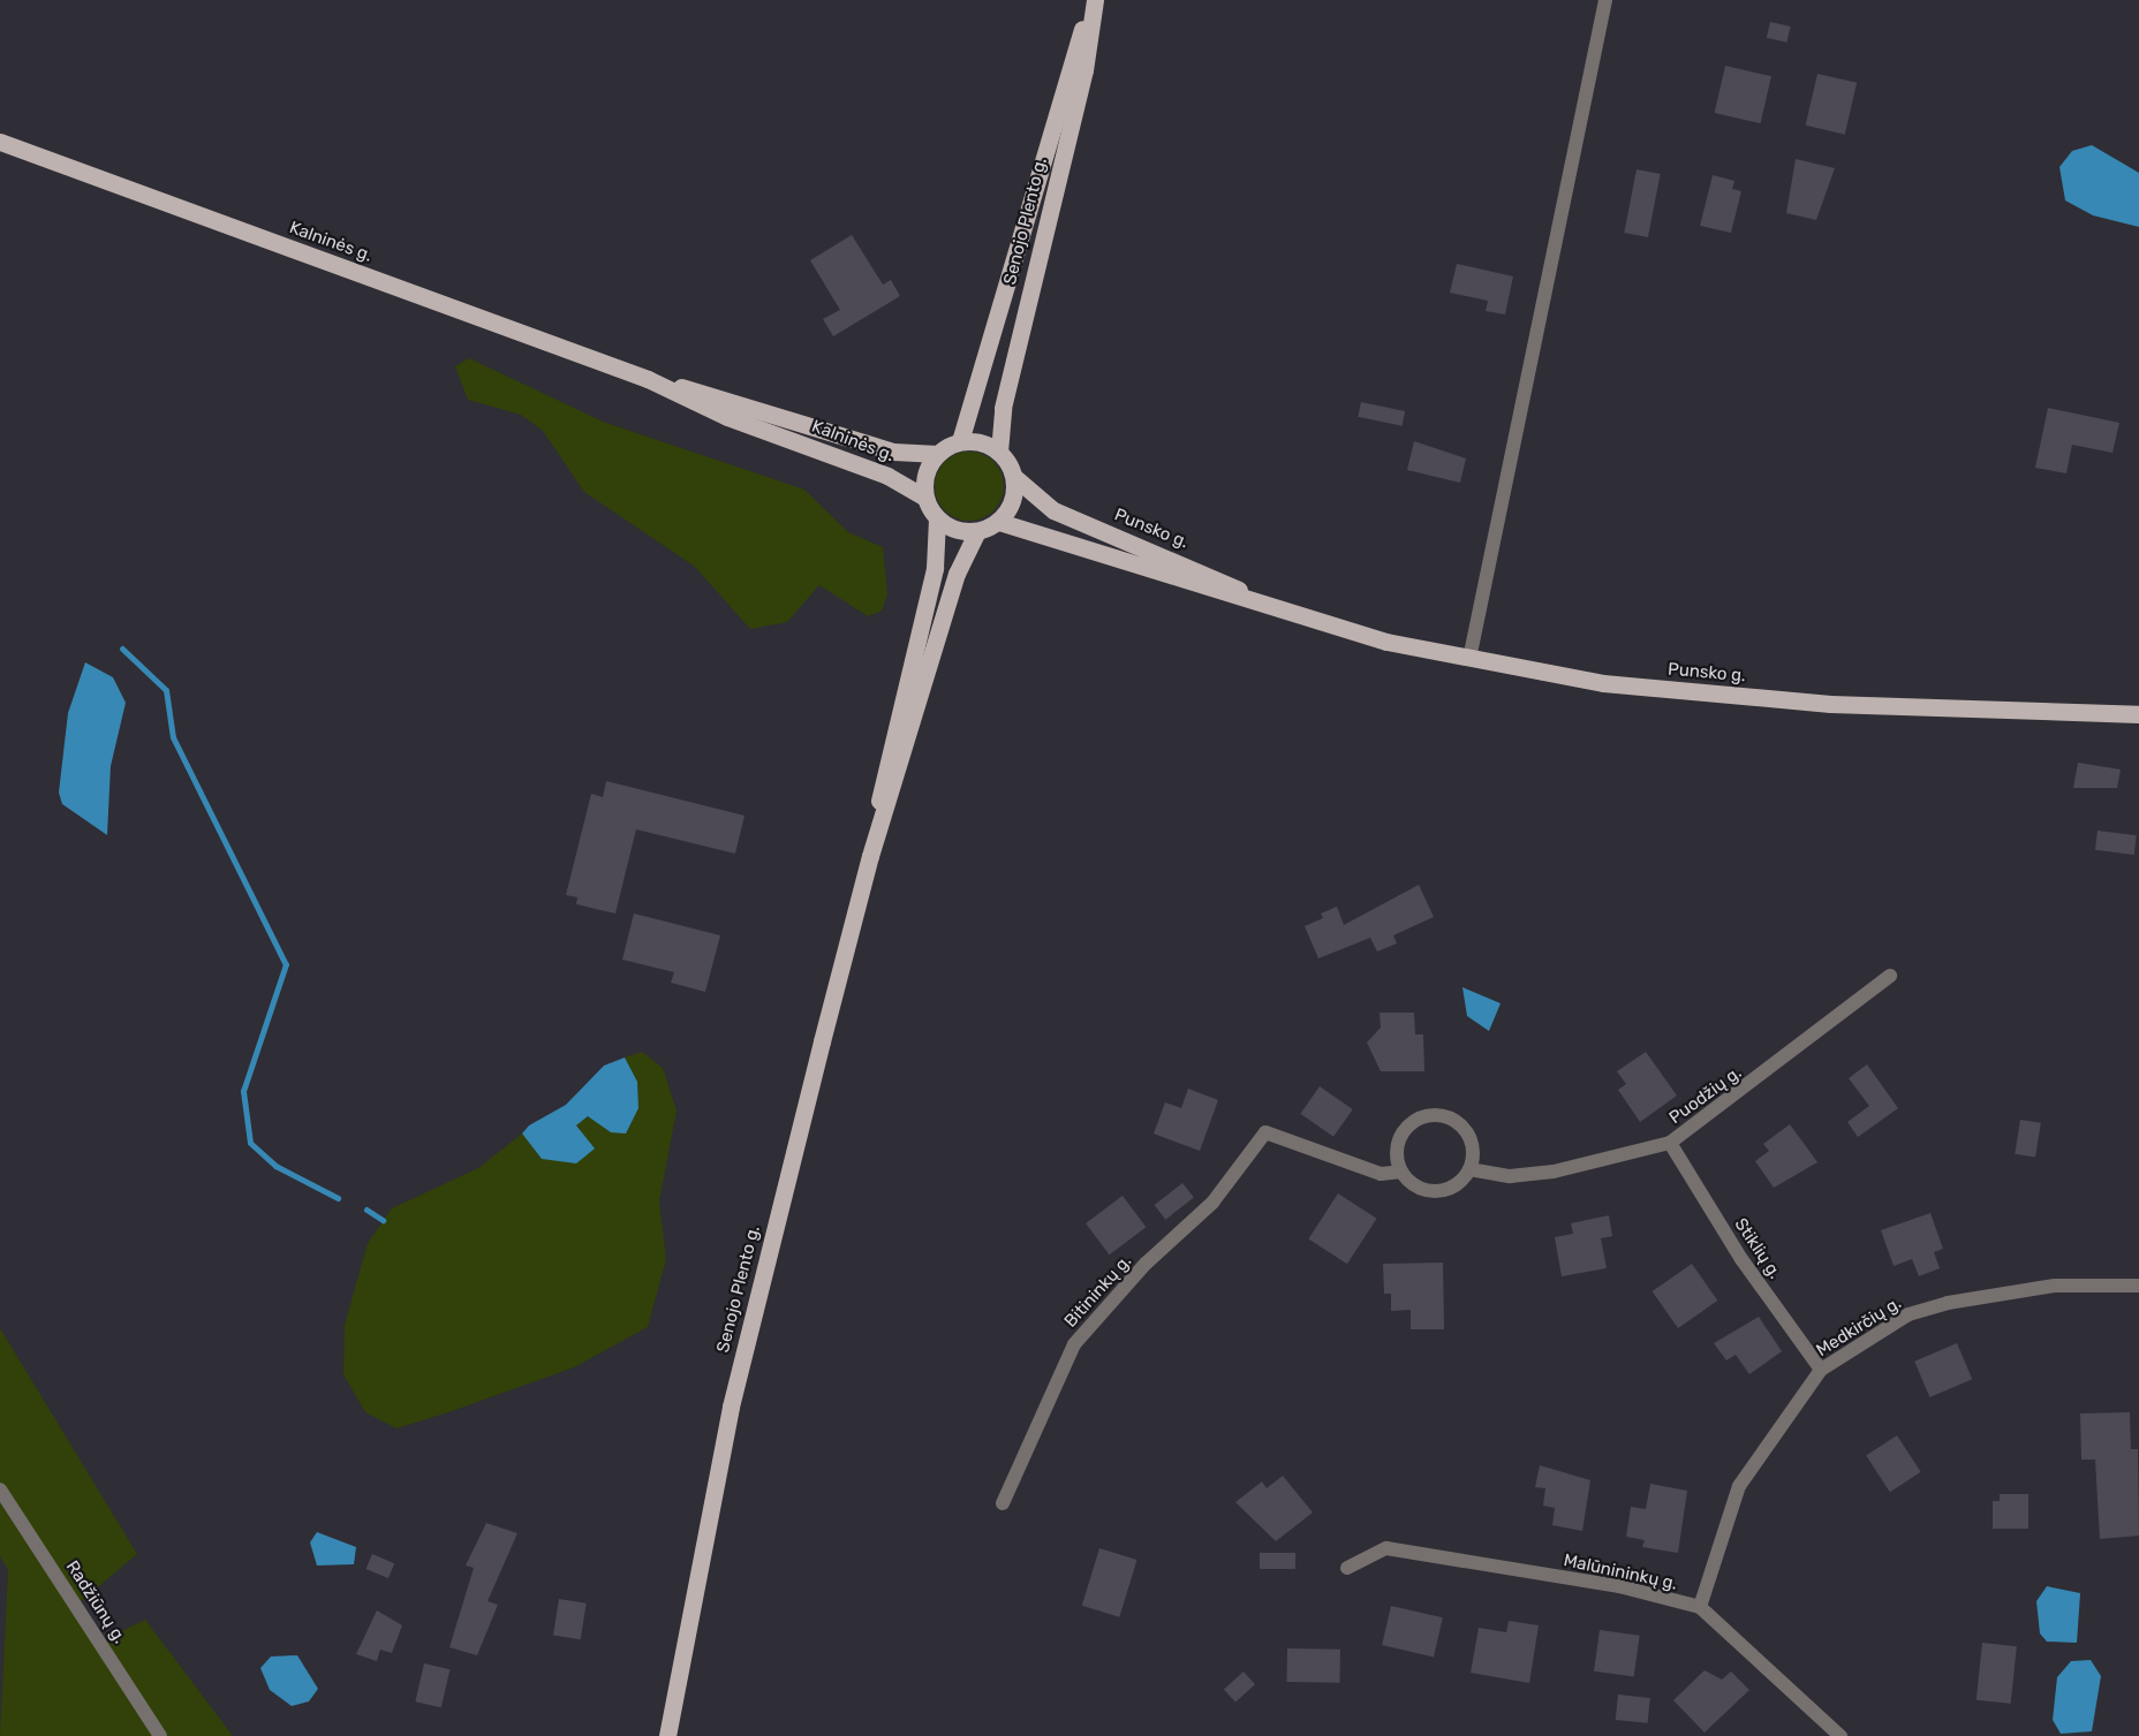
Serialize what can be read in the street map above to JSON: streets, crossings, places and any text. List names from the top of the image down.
{
  "streets": {
    "main road": ["Senojo Plento g.", "Kalninės g.", "Punsko g."],
    "street": [
      "Puodžių g.",
      "Stiklių g.",
      "Bitininkų g.",
      "Medkirčių g.",
      "Malūnininkų g.",
      "Radžiūnų g."
    ]
  },
  "crossings": [
    ["Senojo Plento g.", "Kalninės g."],
    ["Senojo Plento g.", "Punsko g."],
    ["Kalninės g.", "Punsko g."],
    ["Puodžių g.", "Stiklių g."],
    ["Puodžių g.", "Bitininkų g."],
    ["Stiklių g.", "Medkirčių g."],
    ["Medkirčių g.", "Malūnininkų g."]
  ]
}
